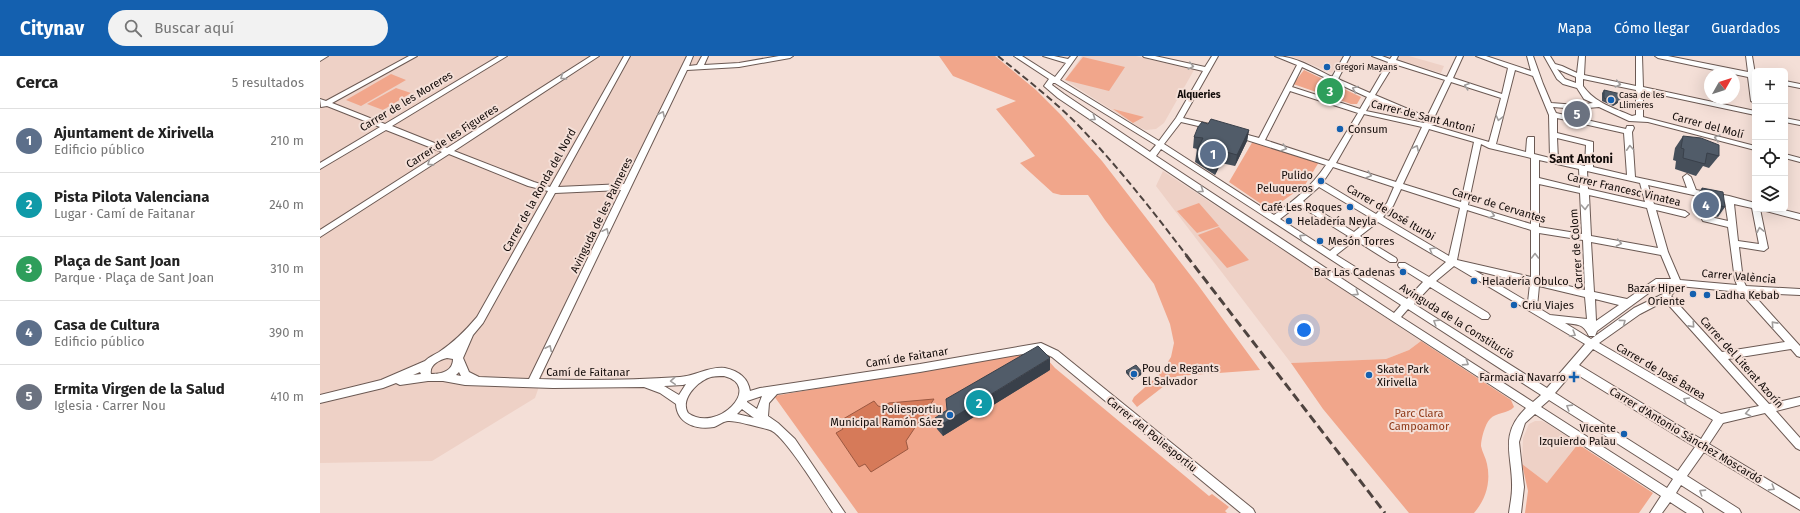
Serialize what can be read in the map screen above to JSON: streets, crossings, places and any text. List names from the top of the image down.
{
  "streets": {
    "street": [
      "Carrer de les Moreres",
      "Carrer de Sant Antoni",
      "Carrer del Molí",
      "Carrer de les Figueres",
      "Carrer Francesc Vinatea",
      "Carrer de la Ronda del Nord",
      "Carrer de Cervantes",
      "Carrer de José Iturbi",
      "Avinguda de les Palmeres",
      "Carrer de Colom",
      "Carrer València",
      "Avinguda de la Constitució",
      "Camí de Faitanar",
      "Carrer del Literat Azorín",
      "Carrer de José Barea",
      "Carrer del Poliesportiu",
      "Carrer d'Antonio Sánchez Moscardó"
    ]
  },
  "crossings": [
    ["Carrer de Sant Antoni", "Carrer de Colom"],
    ["Carrer Francesc Vinatea", "Carrer de Colom"],
    ["Carrer de la Ronda del Nord", "Camí de Faitanar"],
    ["Carrer de Cervantes", "Carrer de Colom"],
    ["Carrer de José Iturbi", "Carrer de Colom"],
    ["Carrer de José Iturbi", "Carrer València"],
    ["Carrer de José Iturbi", "Carrer de José Barea"],
    ["Avinguda de les Palmeres", "Camí de Faitanar"],
    ["Carrer de Colom", "Carrer València"],
    ["Carrer de Colom", "Carrer de José Barea"],
    ["Camí de Faitanar", "Carrer del Poliesportiu"]
  ],
  "one_way": ["Carrer de les Figueres", "Avinguda de les Palmeres", "Carrer d'Antonio Sánchez Moscardó"],
  "districts": ["Alqueries", "Sant Antoni"],
  "parks": ["Parc Clara Campoamor"],
  "places": {
    "other": [
      "Gregori Mayans",
      "Casa de les Llimeres",
      "Consum",
      "Pulido Peluqueros",
      "Café Les Roques",
      "Heladería Neyla",
      "Mesón Torres",
      "Bar Las Cadenas",
      "Heladería Obulco",
      "Bazar Hiper Oriente",
      "Ladha Kebab",
      "Criu Viajes",
      "Pou de Regants El Salvador",
      "Skate Park Xirivella",
      "Poliesportiu Municipal Ramón Sáez",
      "Vicente Izquierdo Palau"
    ],
    "health": ["Farmacia Navarro"]
  },
  "north": "top right",
  "page": {
    "header": "Citynav",
    "search": "Buscar aquí",
    "nav": ["Mapa", "Cómo llegar", "Guardados"],
    "heading": ["Cerca", "5 resultados"],
    "map_buttons": ["+", "−"],
    "pins": [
      "3",
      "5",
      "1",
      "4",
      "2"
    ],
    "list": [
      {
        "mark": "1",
        "name": "Ajuntament de Xirivella",
        "note": "Edificio público",
        "value": "210 m"
      },
      {
        "mark": "2",
        "name": "Pista Pilota Valenciana",
        "note": "Lugar · Camí de Faitanar",
        "value": "240 m"
      },
      {
        "mark": "3",
        "name": "Plaça de Sant Joan",
        "note": "Parque · Plaça de Sant Joan",
        "value": "310 m"
      },
      {
        "mark": "4",
        "name": "Casa de Cultura",
        "note": "Edificio público",
        "value": "390 m"
      },
      {
        "mark": "5",
        "name": "Ermita Virgen de la Salud",
        "note": "Iglesia · Carrer Nou",
        "value": "410 m"
      }
    ]
  }
}
